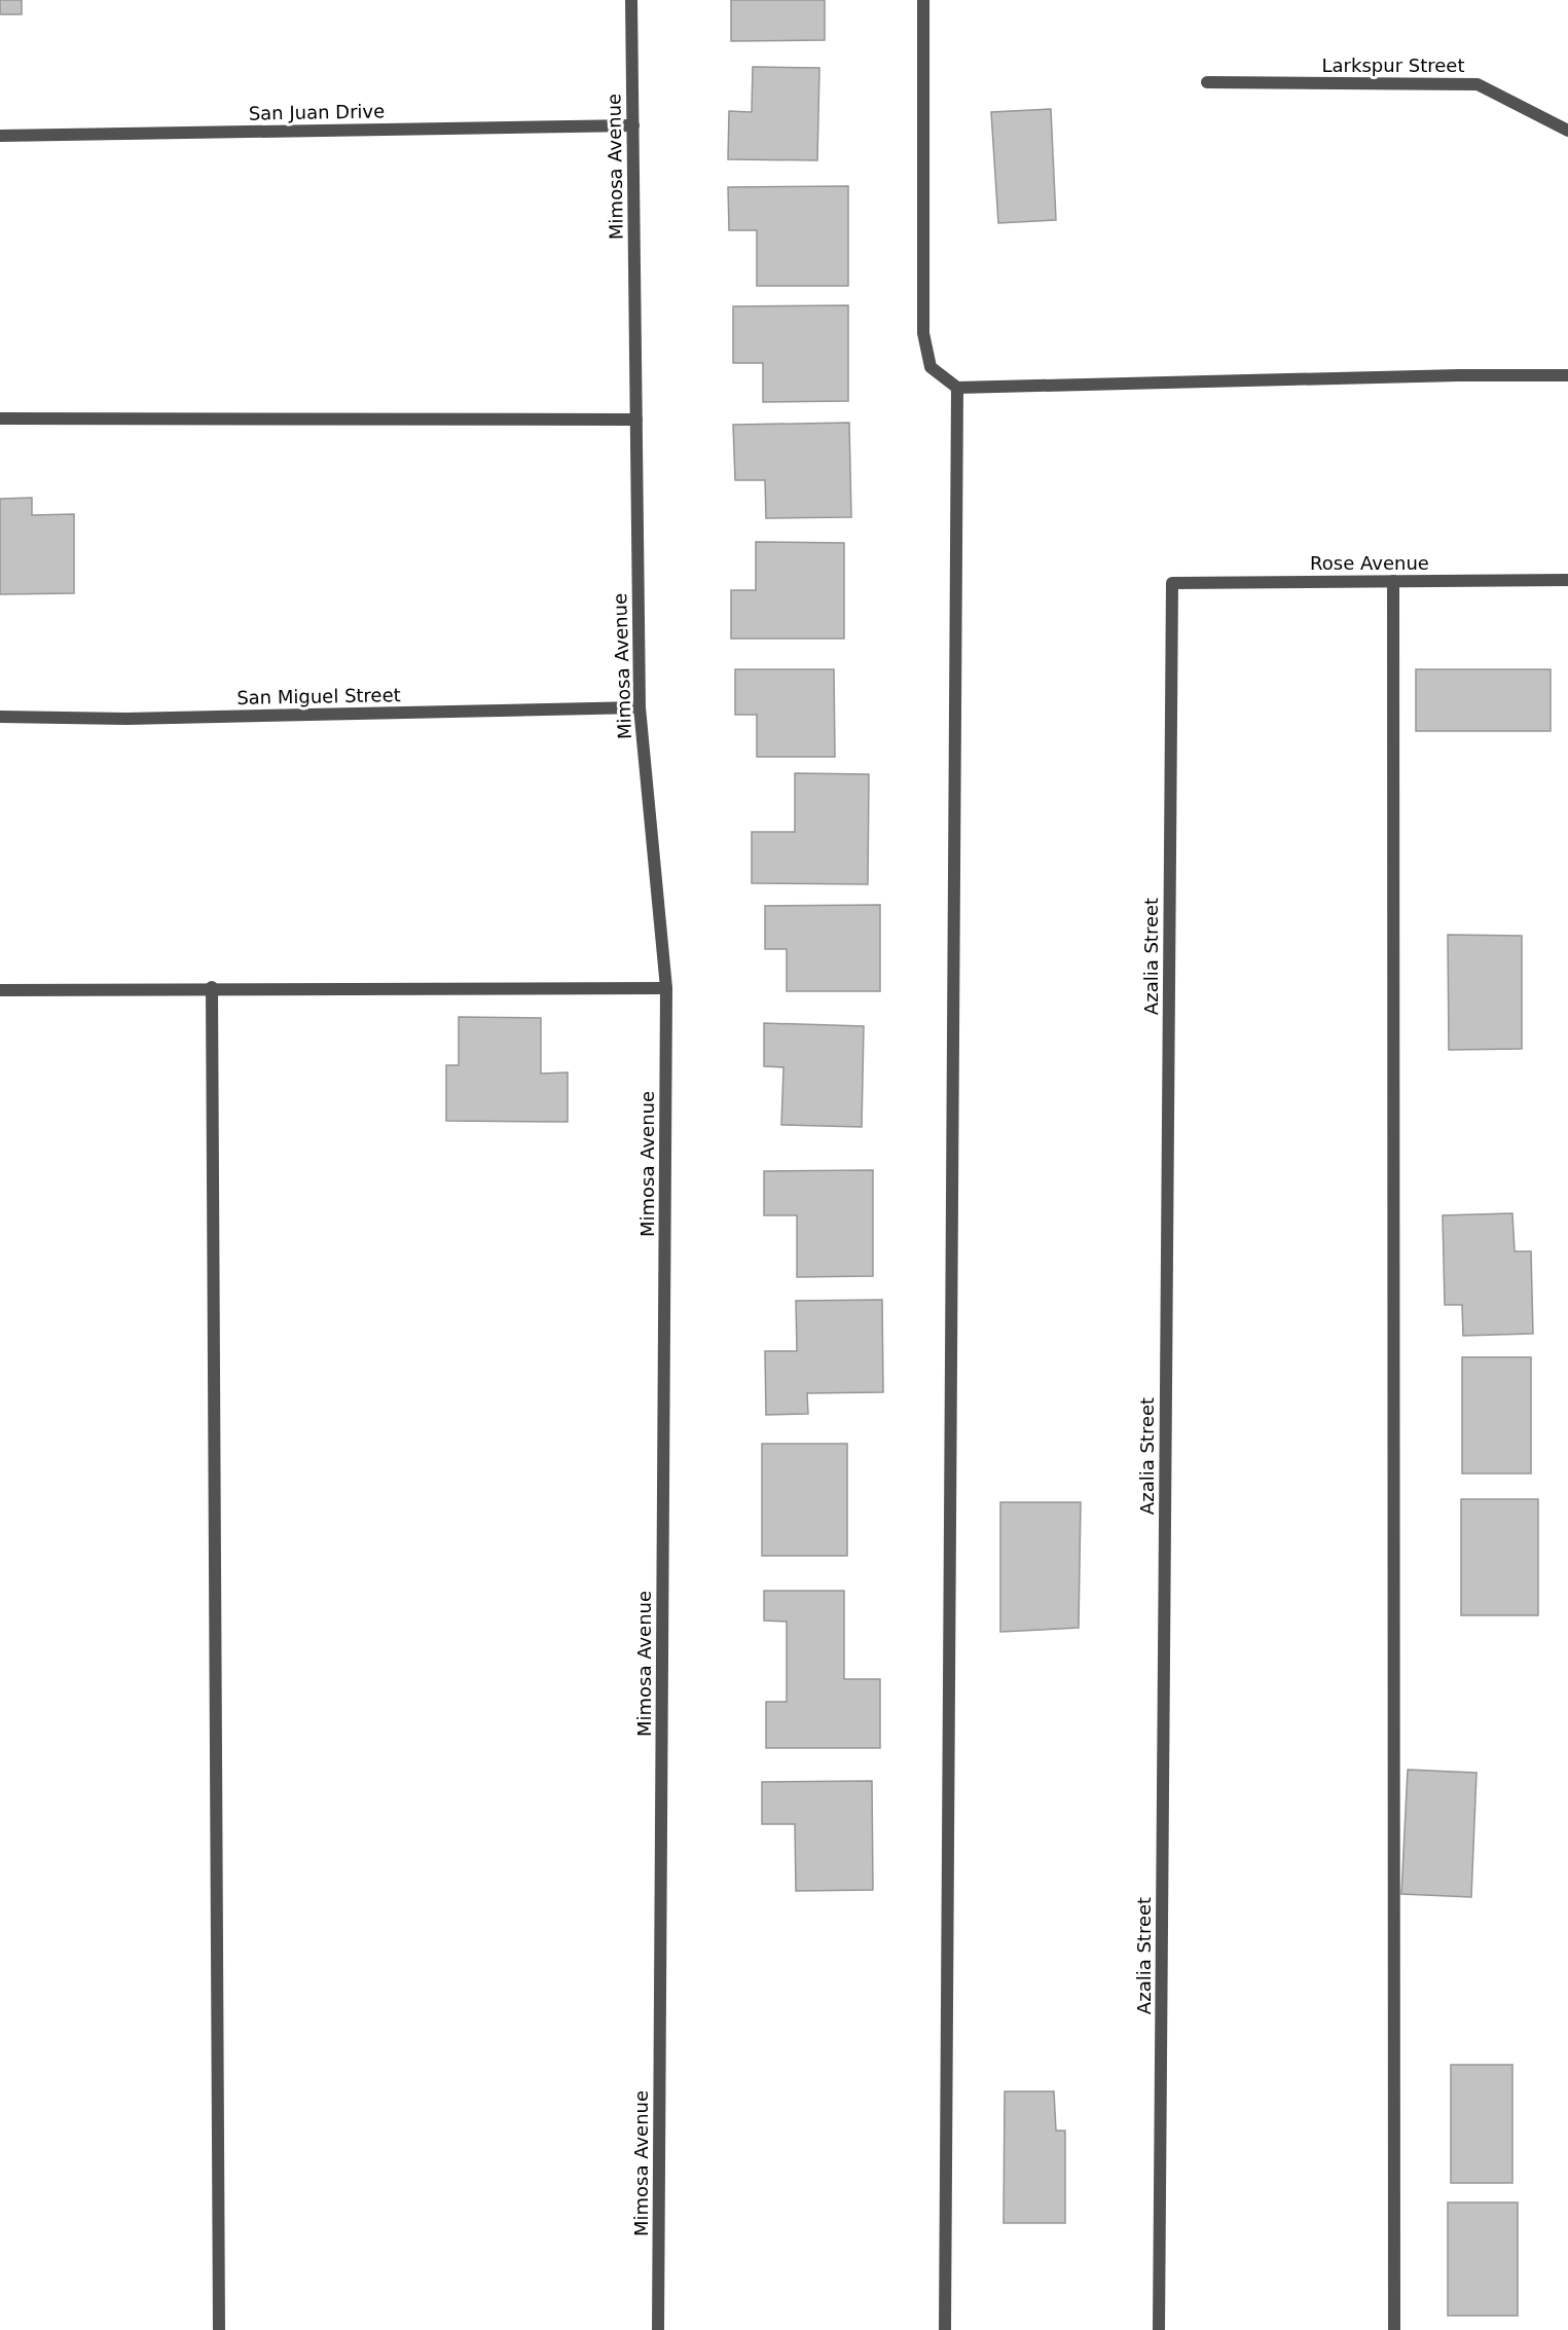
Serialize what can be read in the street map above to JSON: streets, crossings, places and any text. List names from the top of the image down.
{
  "streets": {
    "street": [
      "Larkspur Street",
      "San Juan Drive",
      "Mimosa Avenue",
      "Rose Avenue",
      "San Miguel Street",
      "Azalia Street"
    ]
  },
  "crossings": [
    ["San Juan Drive", "Mimosa Avenue"],
    ["Mimosa Avenue", "San Miguel Street"],
    ["Rose Avenue", "Azalia Street"]
  ]
}
